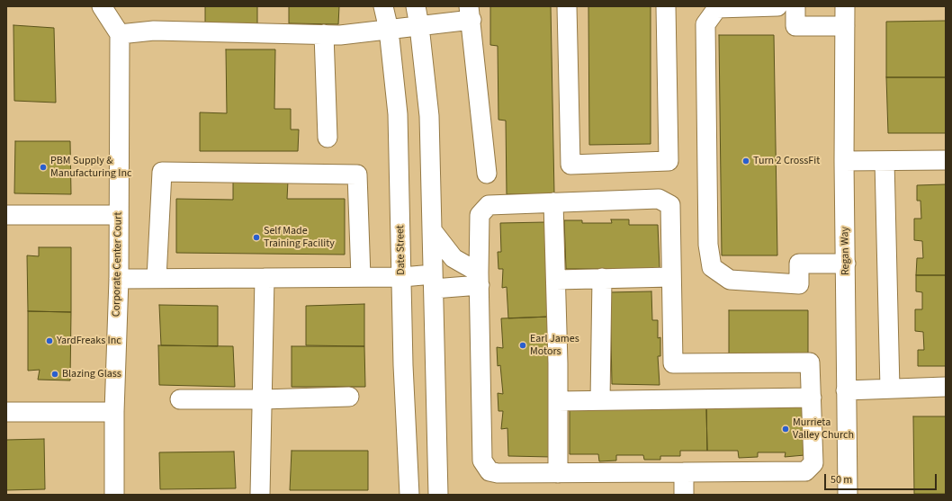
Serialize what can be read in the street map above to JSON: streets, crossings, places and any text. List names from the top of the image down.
{
  "streets": {
    "street": ["Date Street", "Regan Way", "Corporate Center Court"]
  },
  "places": [
    "Turn 2 CrossFit",
    "PBM Supply & Manufacturing Inc",
    "Self Made Training Facility",
    "YardFreaks Inc",
    "Earl James Motors",
    "Blazing Glass",
    "Murrieta Valley Church"
  ],
  "scale_bar": "50 m"
}
